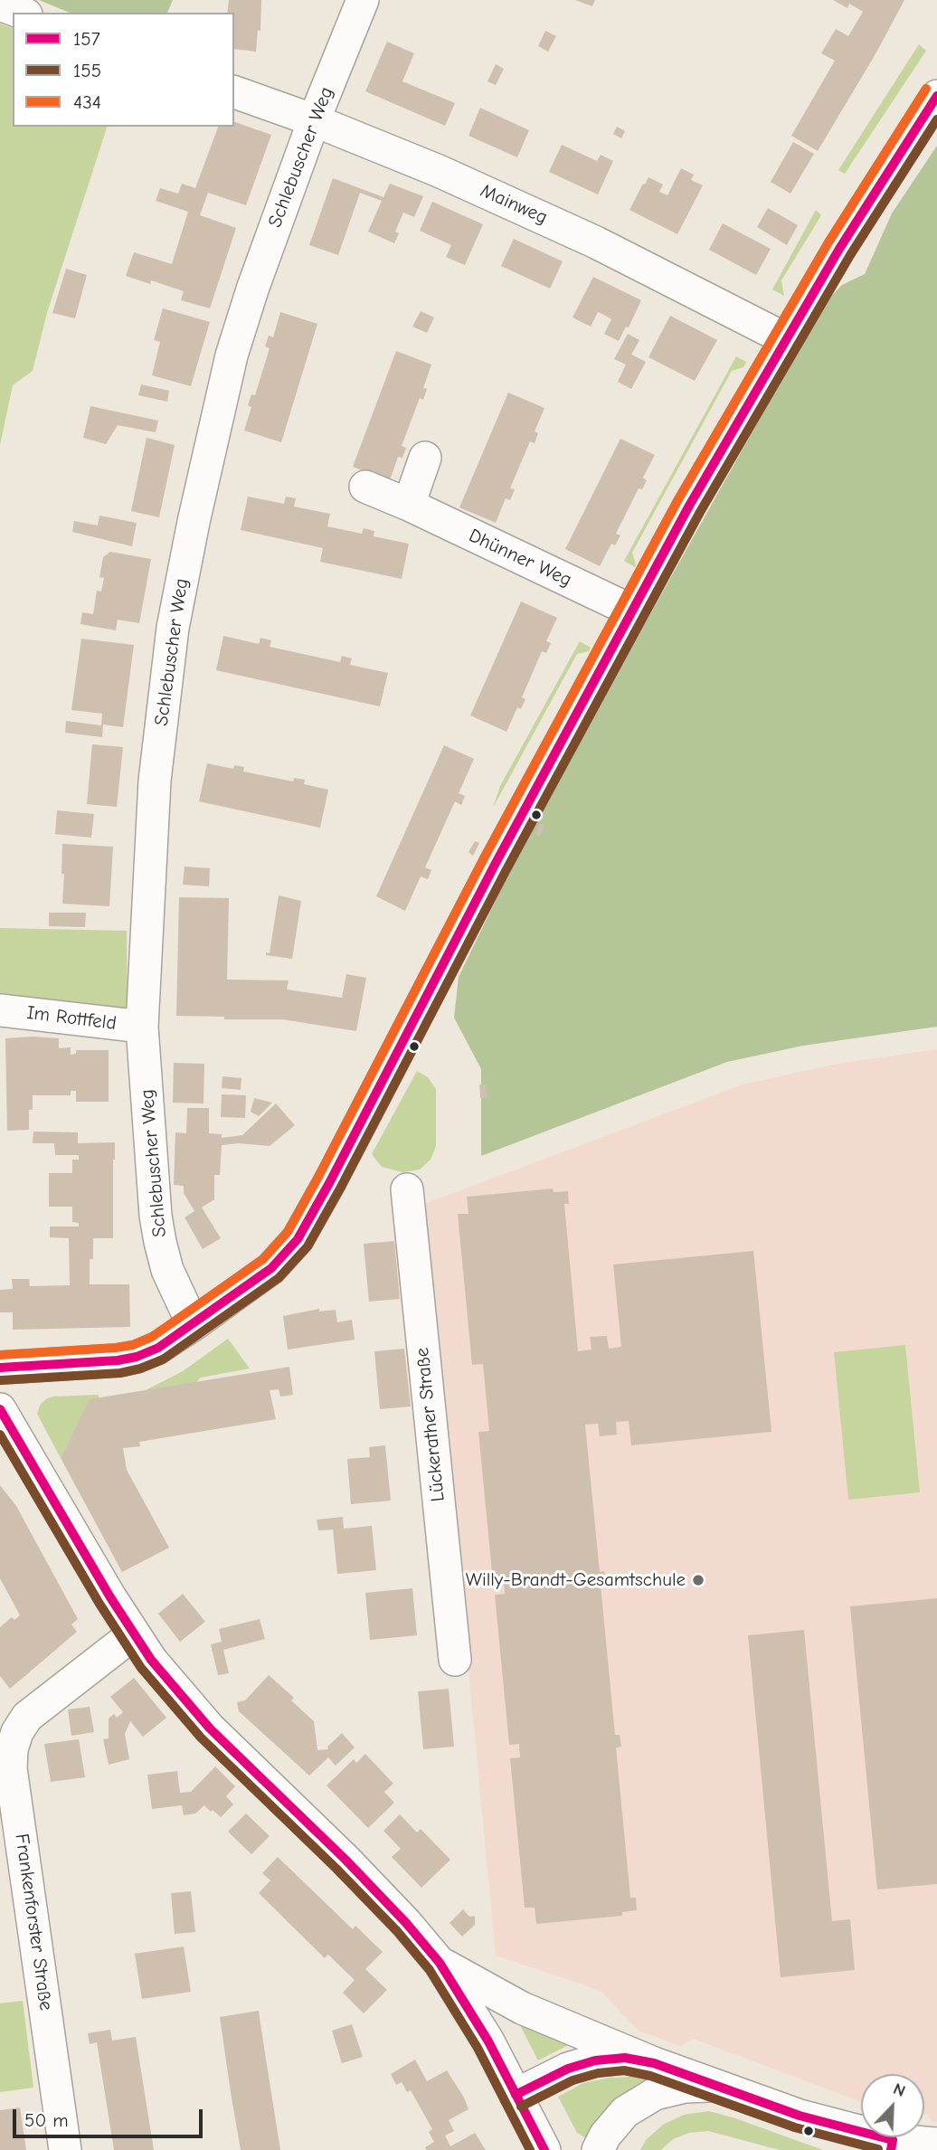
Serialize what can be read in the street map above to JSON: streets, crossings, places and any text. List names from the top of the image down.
{
  "streets": {
    "street": [
      "Schlebuscher Weg",
      "Mainweg",
      "Dhünner Weg",
      "Im Rottfeld",
      "Lückerather Straße",
      "Frankenforster Straße"
    ]
  },
  "crossings": [
    ["Schlebuscher Weg", "Mainweg"],
    ["Schlebuscher Weg", "Im Rottfeld"]
  ],
  "places": ["Willy-Brandt-Gesamtschule"],
  "lines": ["transit line 434", "transit line 157", "transit line 155"],
  "legend": ["157", "155", "434"],
  "scale_bar": "50 m",
  "north": "top right"
}
